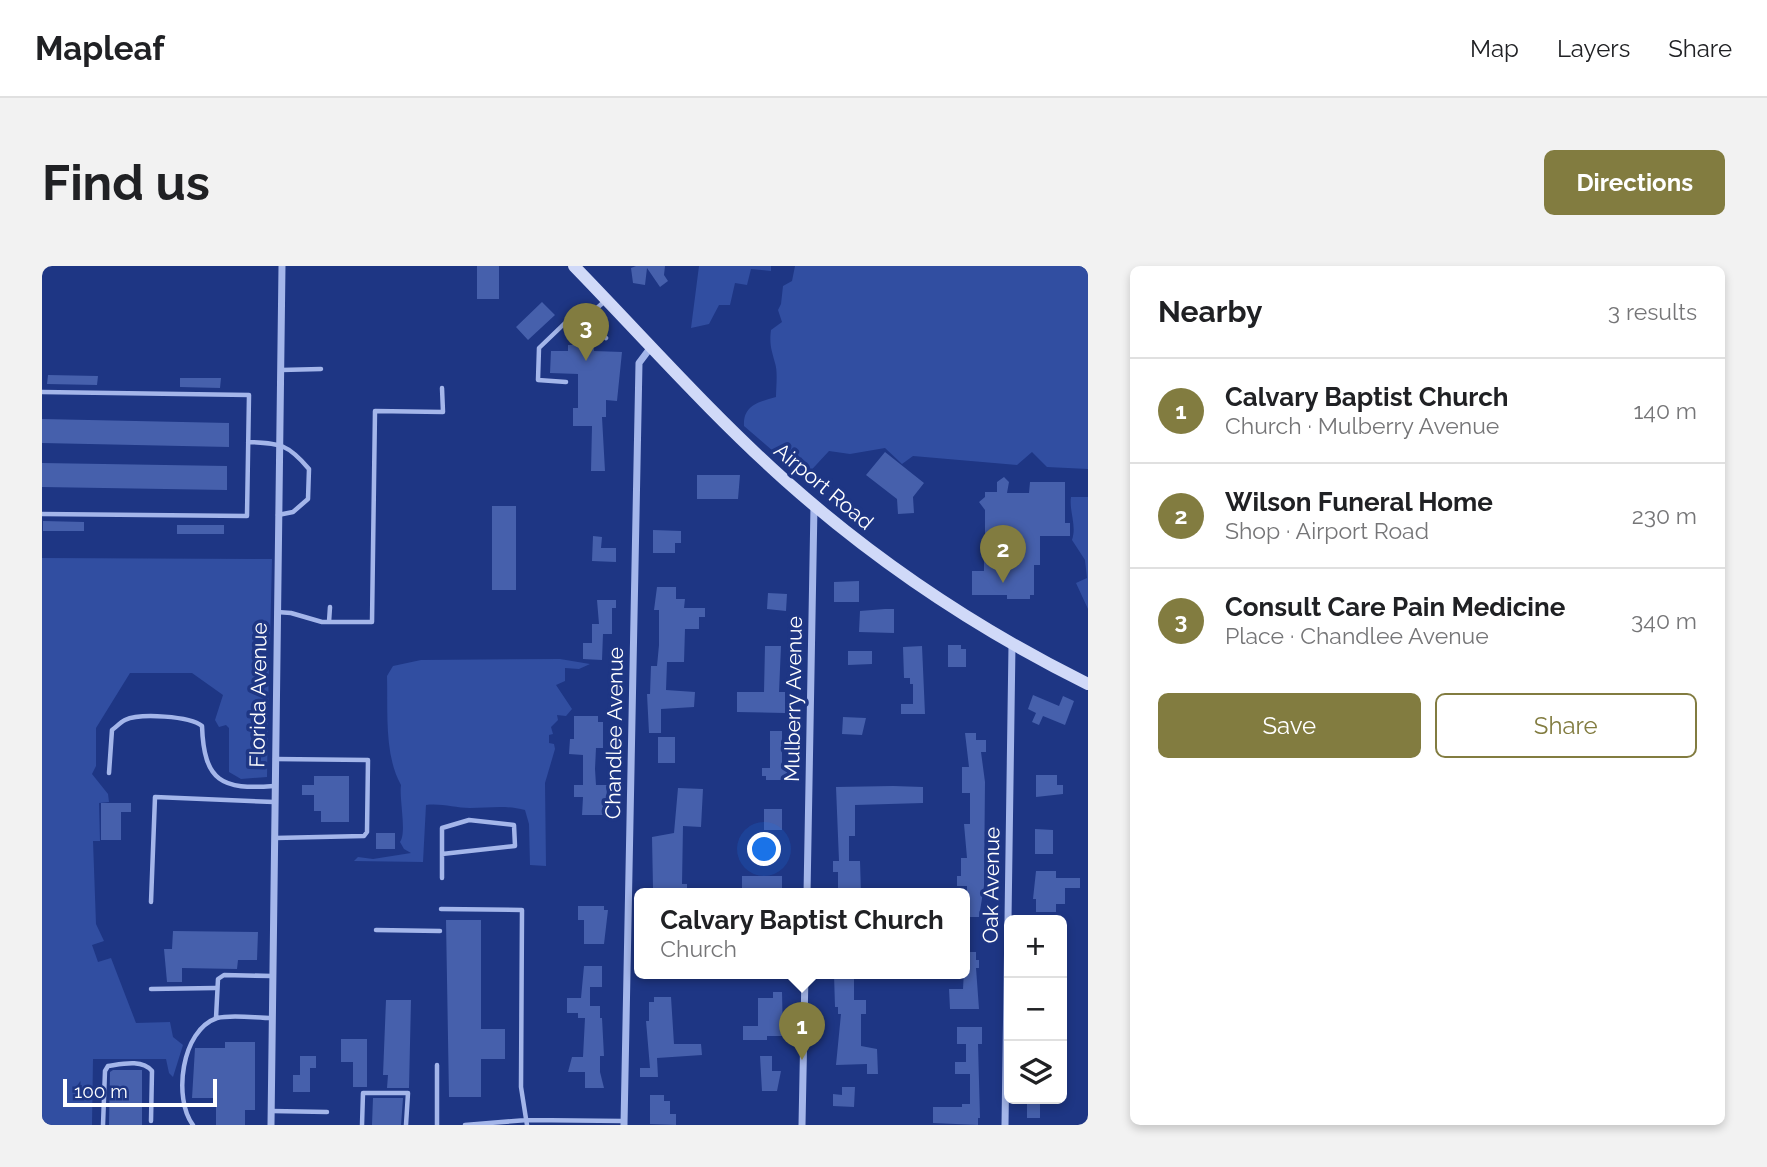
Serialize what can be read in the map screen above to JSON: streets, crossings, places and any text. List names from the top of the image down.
{
  "streets": {
    "main road": ["Airport Road"],
    "street": [
      "Florida Avenue",
      "Mulberry Avenue",
      "Chandlee Avenue",
      "Oak Avenue"
    ]
  },
  "crossings": [
    ["Airport Road", "Mulberry Avenue"],
    ["Airport Road", "Chandlee Avenue"],
    ["Airport Road", "Oak Avenue"]
  ],
  "scale_bar": "100 m",
  "page": {
    "header": "Mapleaf",
    "nav": ["Map", "Layers", "Share"],
    "buttons": [
      "Directions",
      ["Save", "Share"]
    ],
    "title": "Find us",
    "heading": ["Nearby", "3 results"],
    "pins": ["3", "2", "1"],
    "list": [
      {
        "mark": "1",
        "name": "Calvary Baptist Church",
        "note": "Church · Mulberry Avenue",
        "value": "140 m"
      },
      {
        "mark": "2",
        "name": "Wilson Funeral Home",
        "note": "Shop · Airport Road",
        "value": "230 m"
      },
      {
        "mark": "3",
        "name": "Consult Care Pain Medicine",
        "note": "Place · Chandlee Avenue",
        "value": "340 m"
      }
    ],
    "popup": ["Calvary Baptist Church", "Church"],
    "map_buttons": ["+", "−"],
    "scale": "100 m"
  }
}
